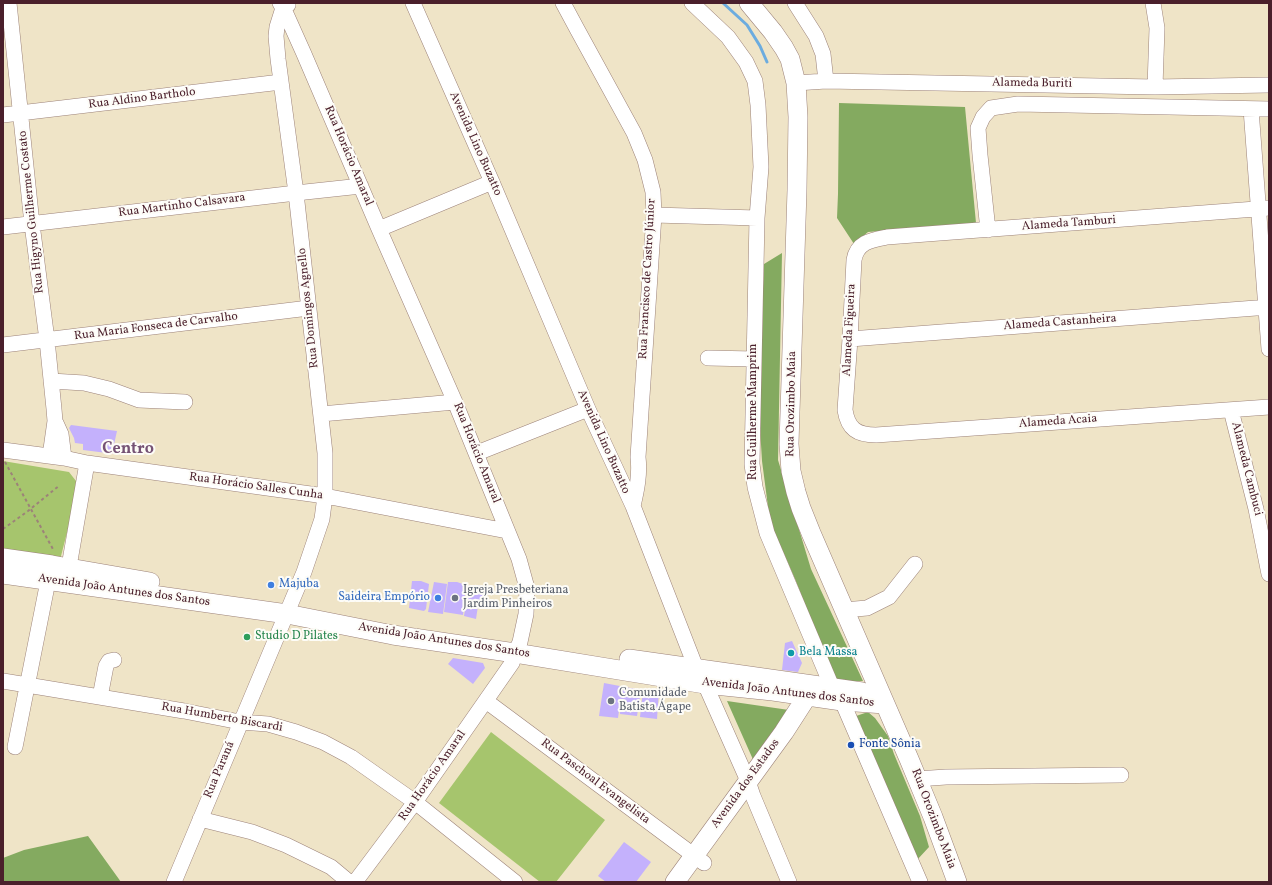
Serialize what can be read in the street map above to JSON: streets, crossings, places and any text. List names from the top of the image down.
{
  "streets": {
    "main road": ["Rua Orozimbo Maia", "Avenida João Antunes dos Santos", "Avenida dos Estados"],
    "street": [
      "Alameda Buriti",
      "Rua Aldino Bartholo",
      "Avenida Lino Buzatto",
      "Rua Horácio Amaral",
      "Rua Martinho Calsavara",
      "Rua Higyno Guilherme Costato",
      "Alameda Tamburi",
      "Rua Francisco de Castro Júnior",
      "Rua Domingos Agnello",
      "Alameda Castanheira",
      "Rua Maria Fonseca de Carvalho",
      "Alameda Figueira",
      "Rua Guilherme Mamprim",
      "Alameda Acaia",
      "Alameda Cambuci",
      "Rua Horácio Salles Cunha",
      "Rua Humberto Biscardi",
      "Rua Paraná",
      "Rua Paschoal Evangelista"
    ]
  },
  "crossings": [
    ["Alameda Buriti", "Rua Orozimbo Maia"],
    ["Rua Aldino Bartholo", "Rua Higyno Guilherme Costato"],
    ["Rua Aldino Bartholo", "Rua Domingos Agnello"],
    ["Avenida Lino Buzatto", "Rua Francisco de Castro Júnior"],
    ["Avenida Lino Buzatto", "Avenida João Antunes dos Santos"],
    ["Avenida Lino Buzatto", "Avenida dos Estados"],
    ["Rua Horácio Amaral", "Rua Martinho Calsavara"],
    ["Rua Horácio Amaral", "Rua Domingos Agnello"],
    ["Rua Horácio Amaral", "Rua Horácio Salles Cunha"],
    ["Rua Horácio Amaral", "Avenida João Antunes dos Santos"],
    ["Rua Horácio Amaral", "Rua Humberto Biscardi"],
    ["Rua Horácio Amaral", "Rua Paschoal Evangelista"],
    ["Rua Martinho Calsavara", "Rua Higyno Guilherme Costato"],
    ["Rua Martinho Calsavara", "Rua Domingos Agnello"],
    ["Rua Higyno Guilherme Costato", "Rua Maria Fonseca de Carvalho"],
    ["Rua Higyno Guilherme Costato", "Rua Horácio Salles Cunha"],
    ["Alameda Tamburi", "Alameda Figueira"],
    ["Rua Domingos Agnello", "Rua Maria Fonseca de Carvalho"],
    ["Rua Domingos Agnello", "Rua Horácio Salles Cunha"],
    ["Rua Domingos Agnello", "Avenida João Antunes dos Santos"],
    ["Rua Domingos Agnello", "Rua Paraná"],
    ["Alameda Castanheira", "Alameda Figueira"],
    ["Alameda Figueira", "Alameda Acaia"],
    ["Rua Orozimbo Maia", "Avenida João Antunes dos Santos"],
    ["Rua Guilherme Mamprim", "Avenida João Antunes dos Santos"],
    ["Rua Guilherme Mamprim", "Avenida dos Estados"],
    ["Alameda Acaia", "Alameda Cambuci"],
    ["Avenida João Antunes dos Santos", "Rua Paraná"],
    ["Avenida João Antunes dos Santos", "Avenida dos Estados"],
    ["Rua Humberto Biscardi", "Rua Paraná"],
    ["Rua Paschoal Evangelista", "Avenida dos Estados"]
  ],
  "districts": ["Centro"],
  "places": [
    "Majuba",
    "Saideira Empório",
    "Igreja Presbeteriana Jardim Pinheiros",
    "Studio D Pilates",
    "Bela Massa",
    "Comunidade Batista Ágape",
    "Fonte Sônia"
  ]
}
